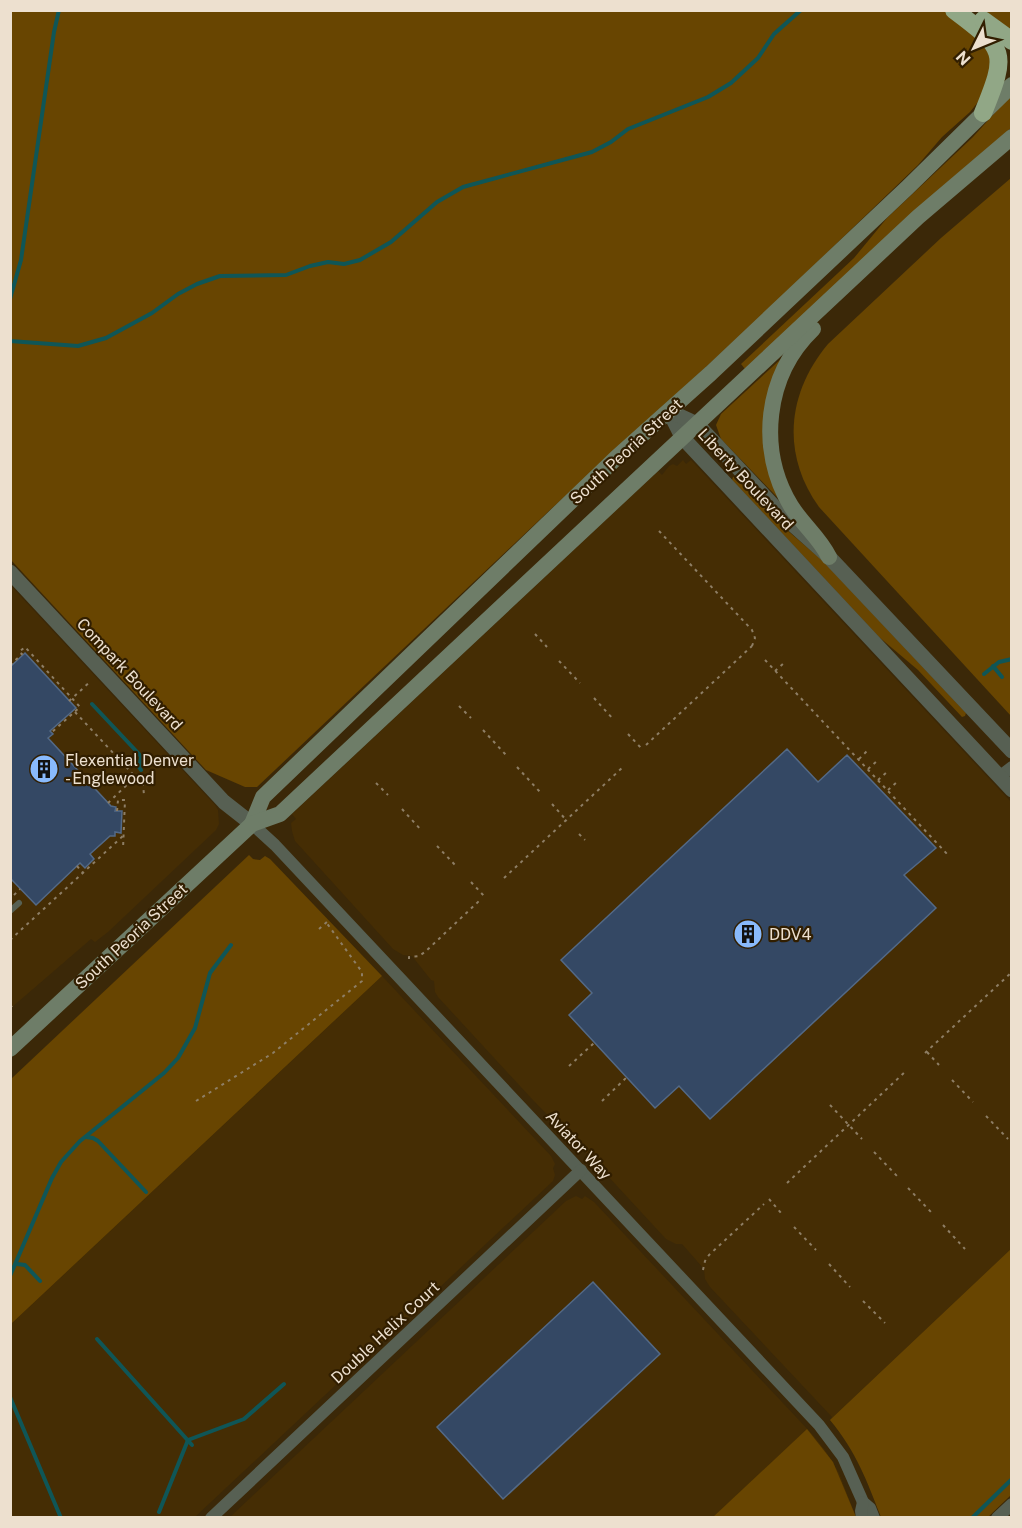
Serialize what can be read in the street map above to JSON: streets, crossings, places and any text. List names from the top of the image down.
{
  "streets": {
    "main road": ["South Peoria Street"],
    "street": [
      "Liberty Boulevard",
      "Compark Boulevard",
      "Aviator Way",
      "Double Helix Court"
    ]
  },
  "crossings": [
    ["South Peoria Street", "Liberty Boulevard"],
    ["South Peoria Street", "Compark Boulevard"],
    ["South Peoria Street", "Aviator Way"],
    ["Compark Boulevard", "Aviator Way"],
    ["Aviator Way", "Double Helix Court"]
  ],
  "places": {
    "building": ["Flexential Denver - Englewood", "DDV4"]
  },
  "north": "bottom left"
}
